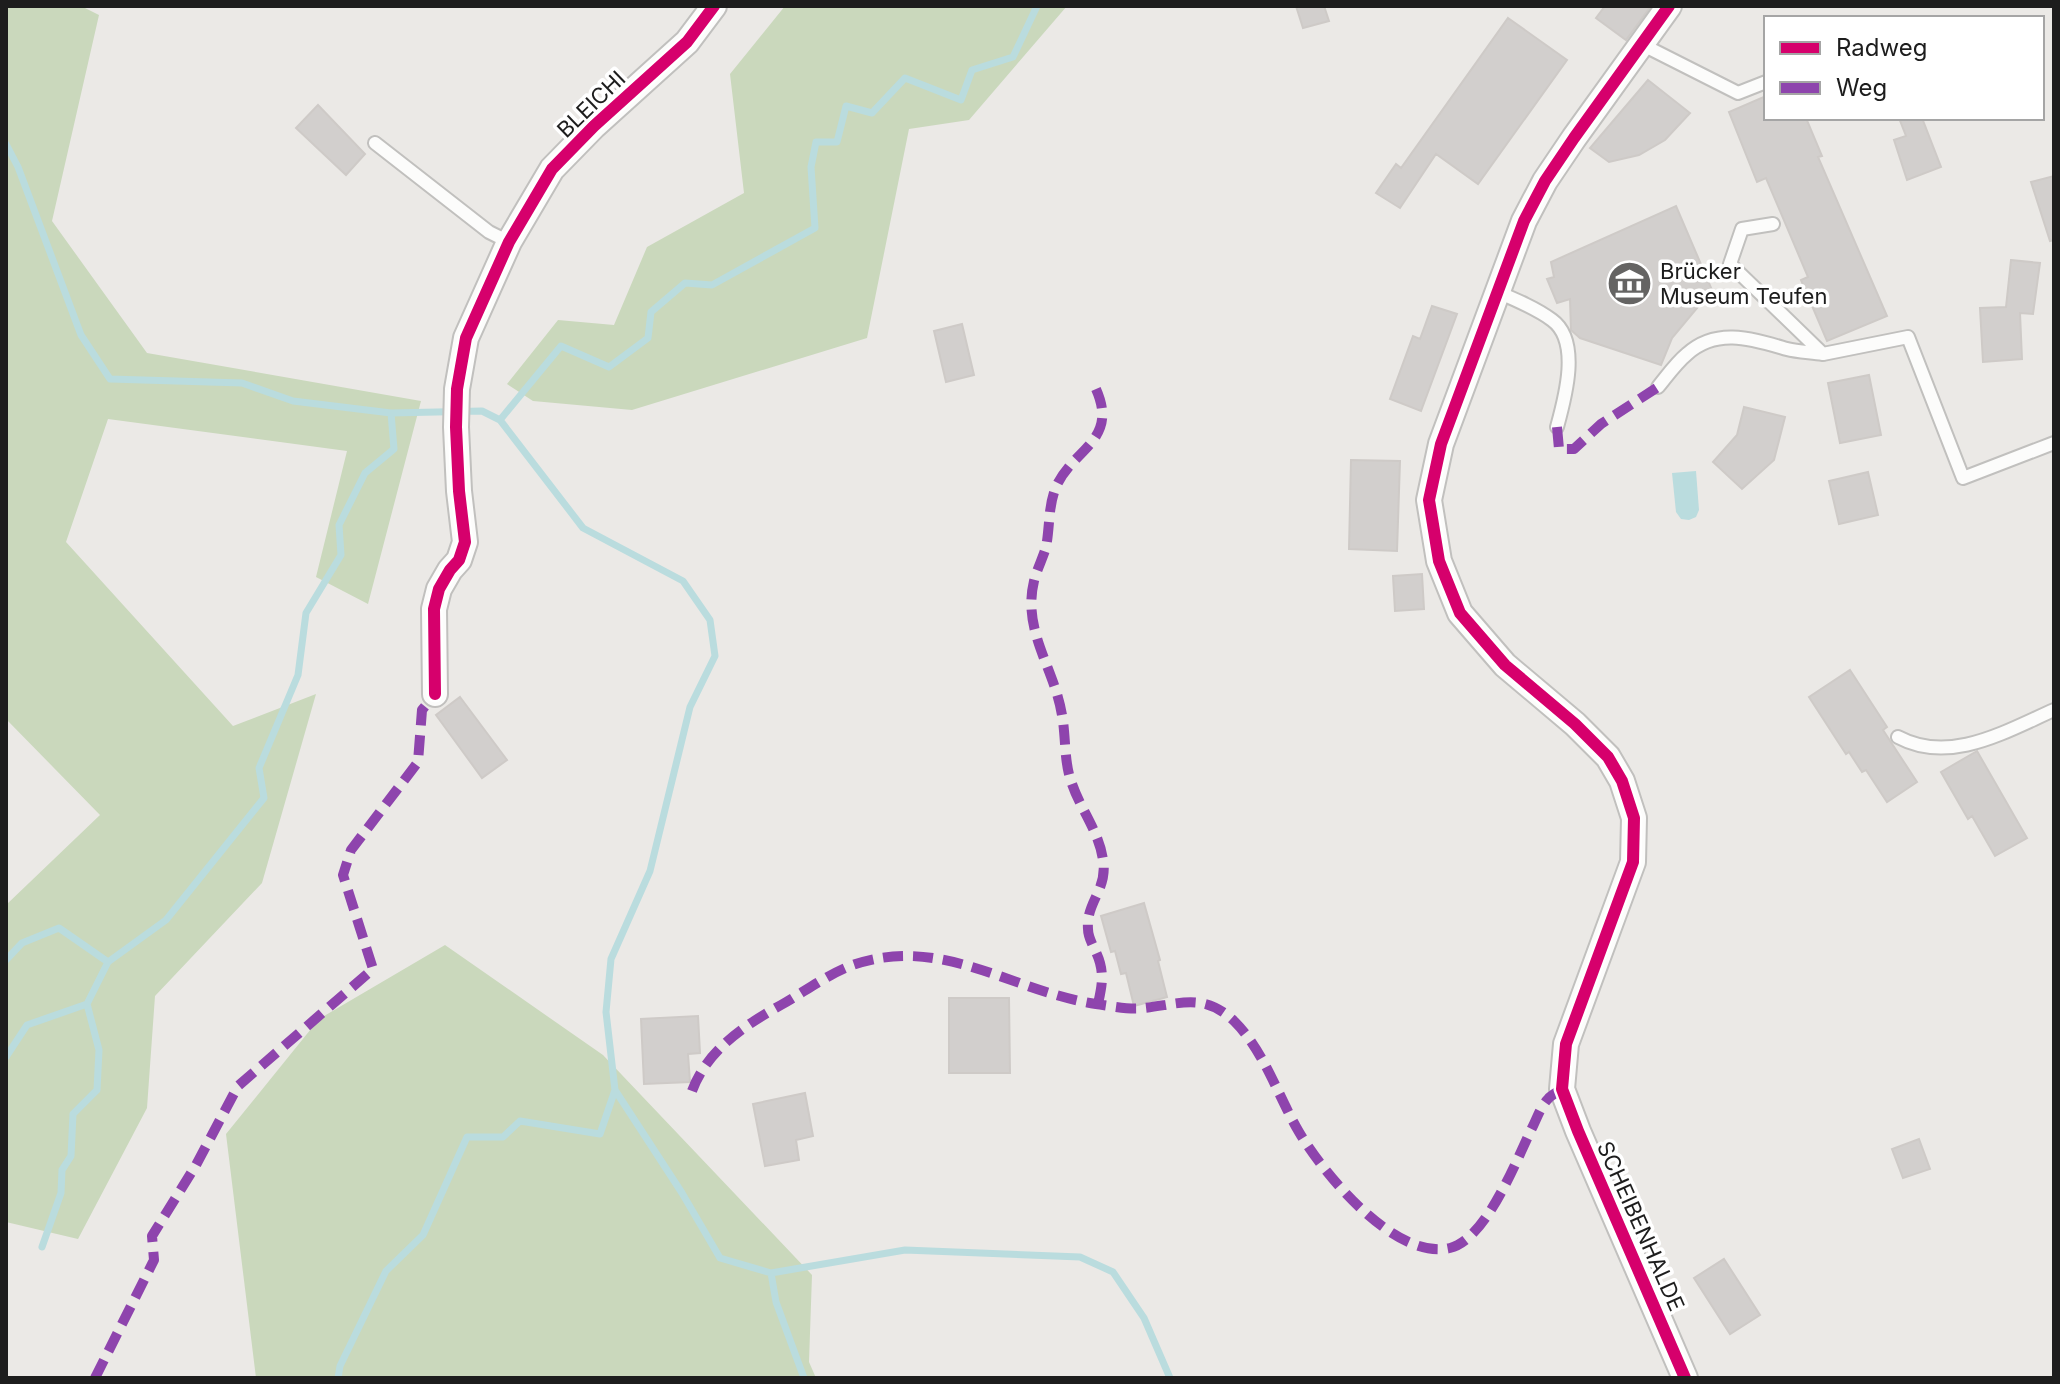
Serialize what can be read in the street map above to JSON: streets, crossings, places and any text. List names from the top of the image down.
{
  "streets": {
    "street": ["BLEICHI", "SCHEIBENHALDE"]
  },
  "places": {
    "museum": ["Brücker Museum Teufen"]
  },
  "legend": ["Radweg", "Weg"]
}
